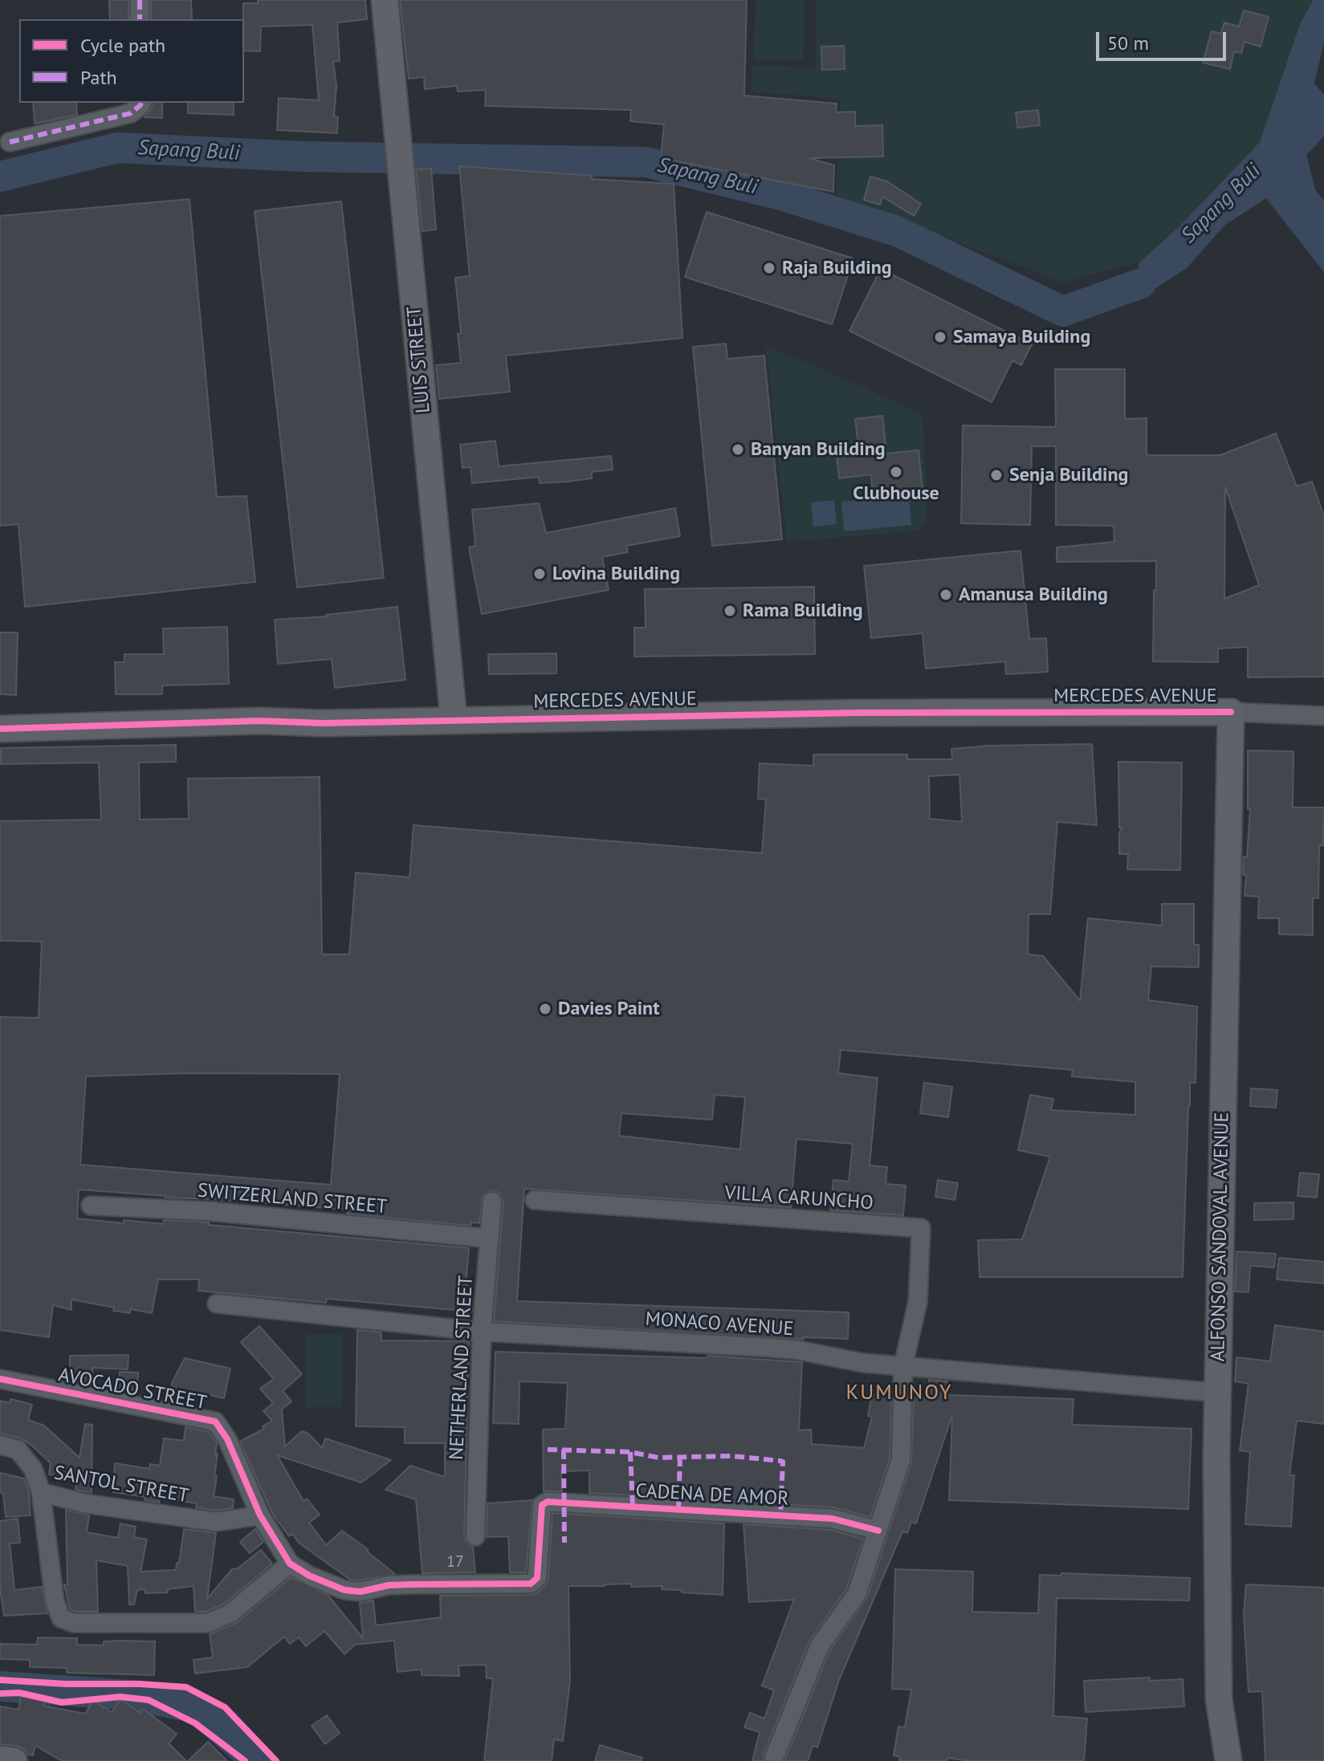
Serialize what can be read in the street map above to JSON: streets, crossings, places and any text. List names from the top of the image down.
{
  "streets": {
    "main road": ["LUIS STREET", "MERCEDES AVENUE", "ALFONSO SANDOVAL AVENUE"],
    "street": [
      "VILLA CARUNCHO",
      "SWITZERLAND STREET",
      "MONACO AVENUE",
      "NETHERLAND STREET",
      "AVOCADO STREET",
      "SANTOL STREET",
      "CADENA DE AMOR"
    ]
  },
  "crossings": [
    ["LUIS STREET", "MERCEDES AVENUE"],
    ["MERCEDES AVENUE", "ALFONSO SANDOVAL AVENUE"],
    ["VILLA CARUNCHO", "MONACO AVENUE"],
    ["SWITZERLAND STREET", "NETHERLAND STREET"],
    ["ALFONSO SANDOVAL AVENUE", "MONACO AVENUE"],
    ["MONACO AVENUE", "NETHERLAND STREET"],
    ["AVOCADO STREET", "SANTOL STREET"],
    ["AVOCADO STREET", "CADENA DE AMOR"]
  ],
  "districts": ["KUMUNOY"],
  "water": ["Sapang Buli"],
  "places": [
    "Raja Building",
    "Samaya Building",
    "Banyan Building",
    "Clubhouse",
    "Senja Building",
    "Lovina Building",
    "Amanusa Building",
    "Rama Building",
    "Davies Paint"
  ],
  "house_numbers": ["17"],
  "legend": ["Cycle path", "Path"],
  "scale_bar": "50 m"
}
